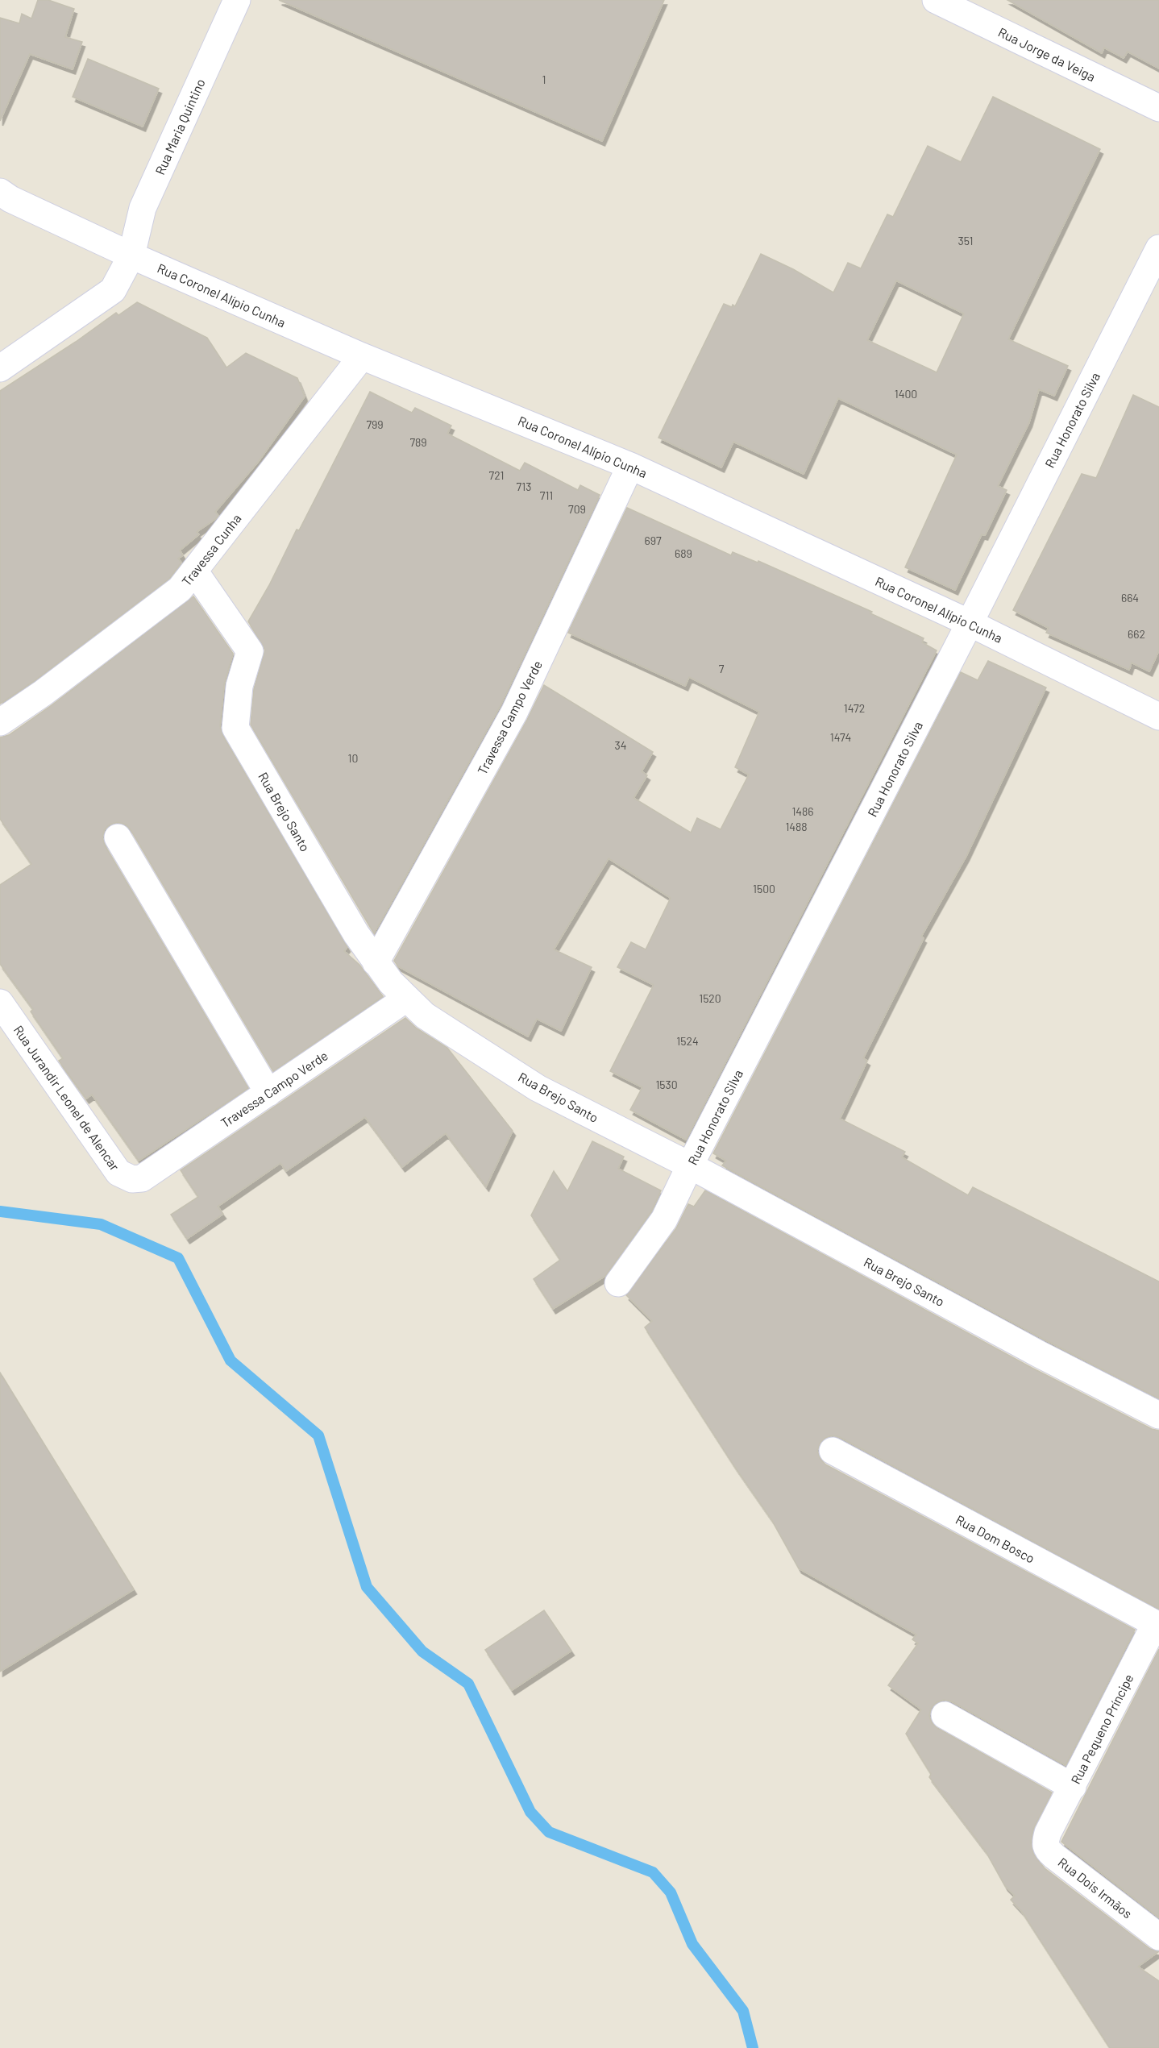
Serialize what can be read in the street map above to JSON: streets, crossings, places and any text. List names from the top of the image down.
{
  "streets": {
    "street": [
      "Rua Jorge da Veiga",
      "Rua Maria Quintino",
      "Rua Coronel Alípio Cunha",
      "Rua Honorato Silva",
      "Travessa Cunha",
      "Travessa Campo Verde",
      "Rua Brejo Santo",
      "Rua Jurandir Leonel de Alencar",
      "Rua Dom Bosco",
      "Rua Pequeno Príncipe",
      "Rua Dois Irmãos"
    ]
  },
  "crossings": [
    ["Rua Maria Quintino", "Rua Coronel Alípio Cunha"],
    ["Rua Coronel Alípio Cunha", "Rua Honorato Silva"],
    ["Rua Coronel Alípio Cunha", "Travessa Cunha"],
    ["Rua Coronel Alípio Cunha", "Travessa Campo Verde"],
    ["Rua Honorato Silva", "Rua Brejo Santo"],
    ["Travessa Cunha", "Rua Brejo Santo"],
    ["Travessa Campo Verde", "Rua Brejo Santo"],
    ["Travessa Campo Verde", "Rua Jurandir Leonel de Alencar"],
    ["Rua Dom Bosco", "Rua Pequeno Príncipe"],
    ["Rua Pequeno Príncipe", "Rua Dois Irmãos"]
  ],
  "house_numbers": [
    "1",
    "351",
    "1400",
    "799",
    "789",
    "721",
    "713",
    "711",
    "709",
    "697",
    "689",
    "664",
    "662",
    "7",
    "1472",
    "1474",
    "34",
    "10",
    "1486",
    "1488",
    "1500",
    "1520",
    "1524",
    "1530"
  ]
}
